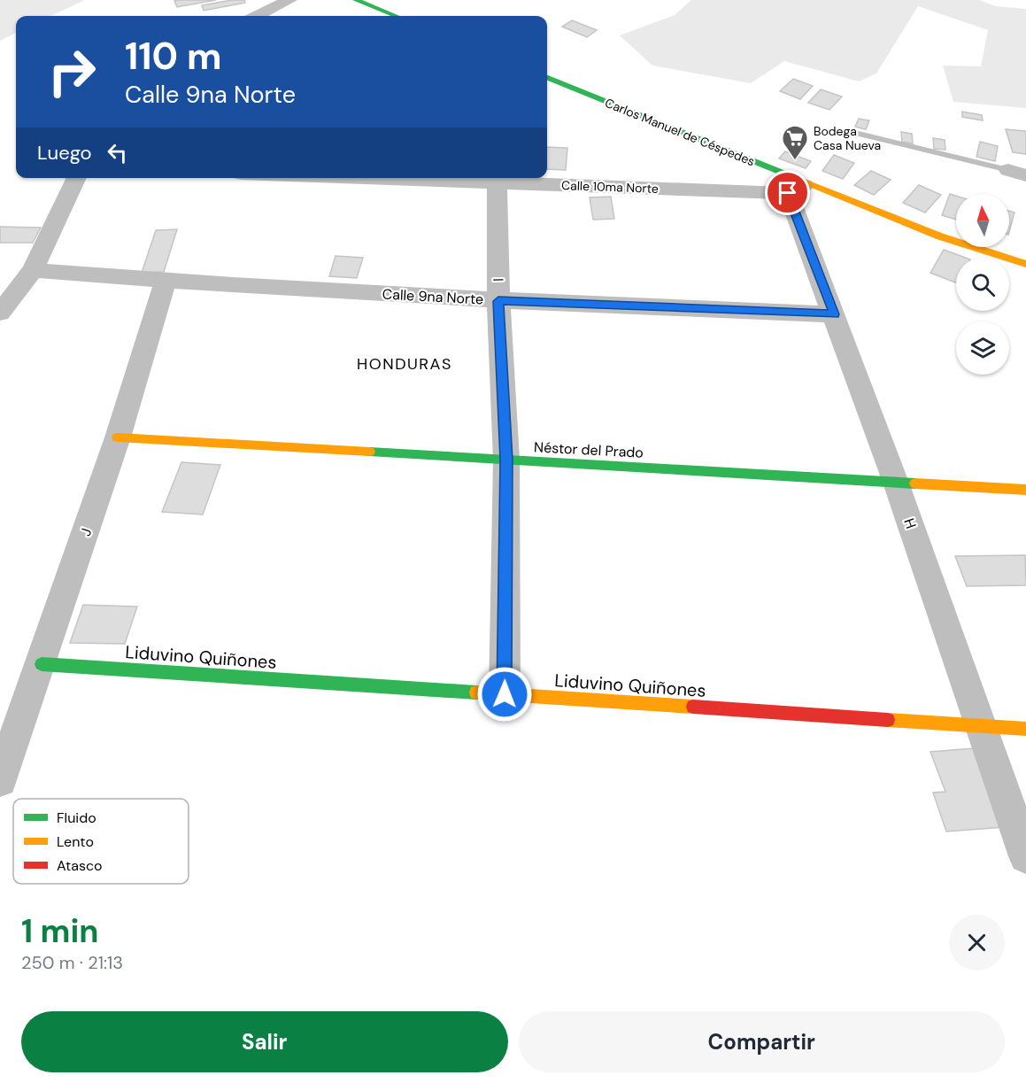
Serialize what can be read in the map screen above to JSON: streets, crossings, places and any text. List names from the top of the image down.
{
  "streets": {
    "street": [
      "Carlos Manuel de Céspedes",
      "Calle 10ma Norte",
      "I",
      "Calle 9na Norte",
      "Néstor del Prado",
      "H",
      "J",
      "Liduvino Quiñones"
    ]
  },
  "crossings": [
    ["Carlos Manuel de Céspedes", "Calle 10ma Norte"],
    ["Carlos Manuel de Céspedes", "H"],
    ["Calle 10ma Norte", "I"],
    ["Calle 10ma Norte", "H"],
    ["I", "Calle 9na Norte"],
    ["I", "Néstor del Prado"],
    ["I", "Liduvino Quiñones"],
    ["Calle 9na Norte", "H"],
    ["Calle 9na Norte", "J"],
    ["Néstor del Prado", "H"],
    ["Néstor del Prado", "J"],
    ["H", "Liduvino Quiñones"],
    ["J", "Liduvino Quiñones"]
  ],
  "districts": ["HONDURAS"],
  "places": {
    "supermarket": ["Bodega Casa Nueva"]
  },
  "legend": ["Fluido", "Lento", "Atasco"],
  "north": "top",
  "page": {
    "turn": ["110 m", "Calle 9na Norte"],
    "then": "Luego",
    "heading": ["1 min", "250 m · 21:13"],
    "buttons": ["Salir", "Compartir"]
  }
}
